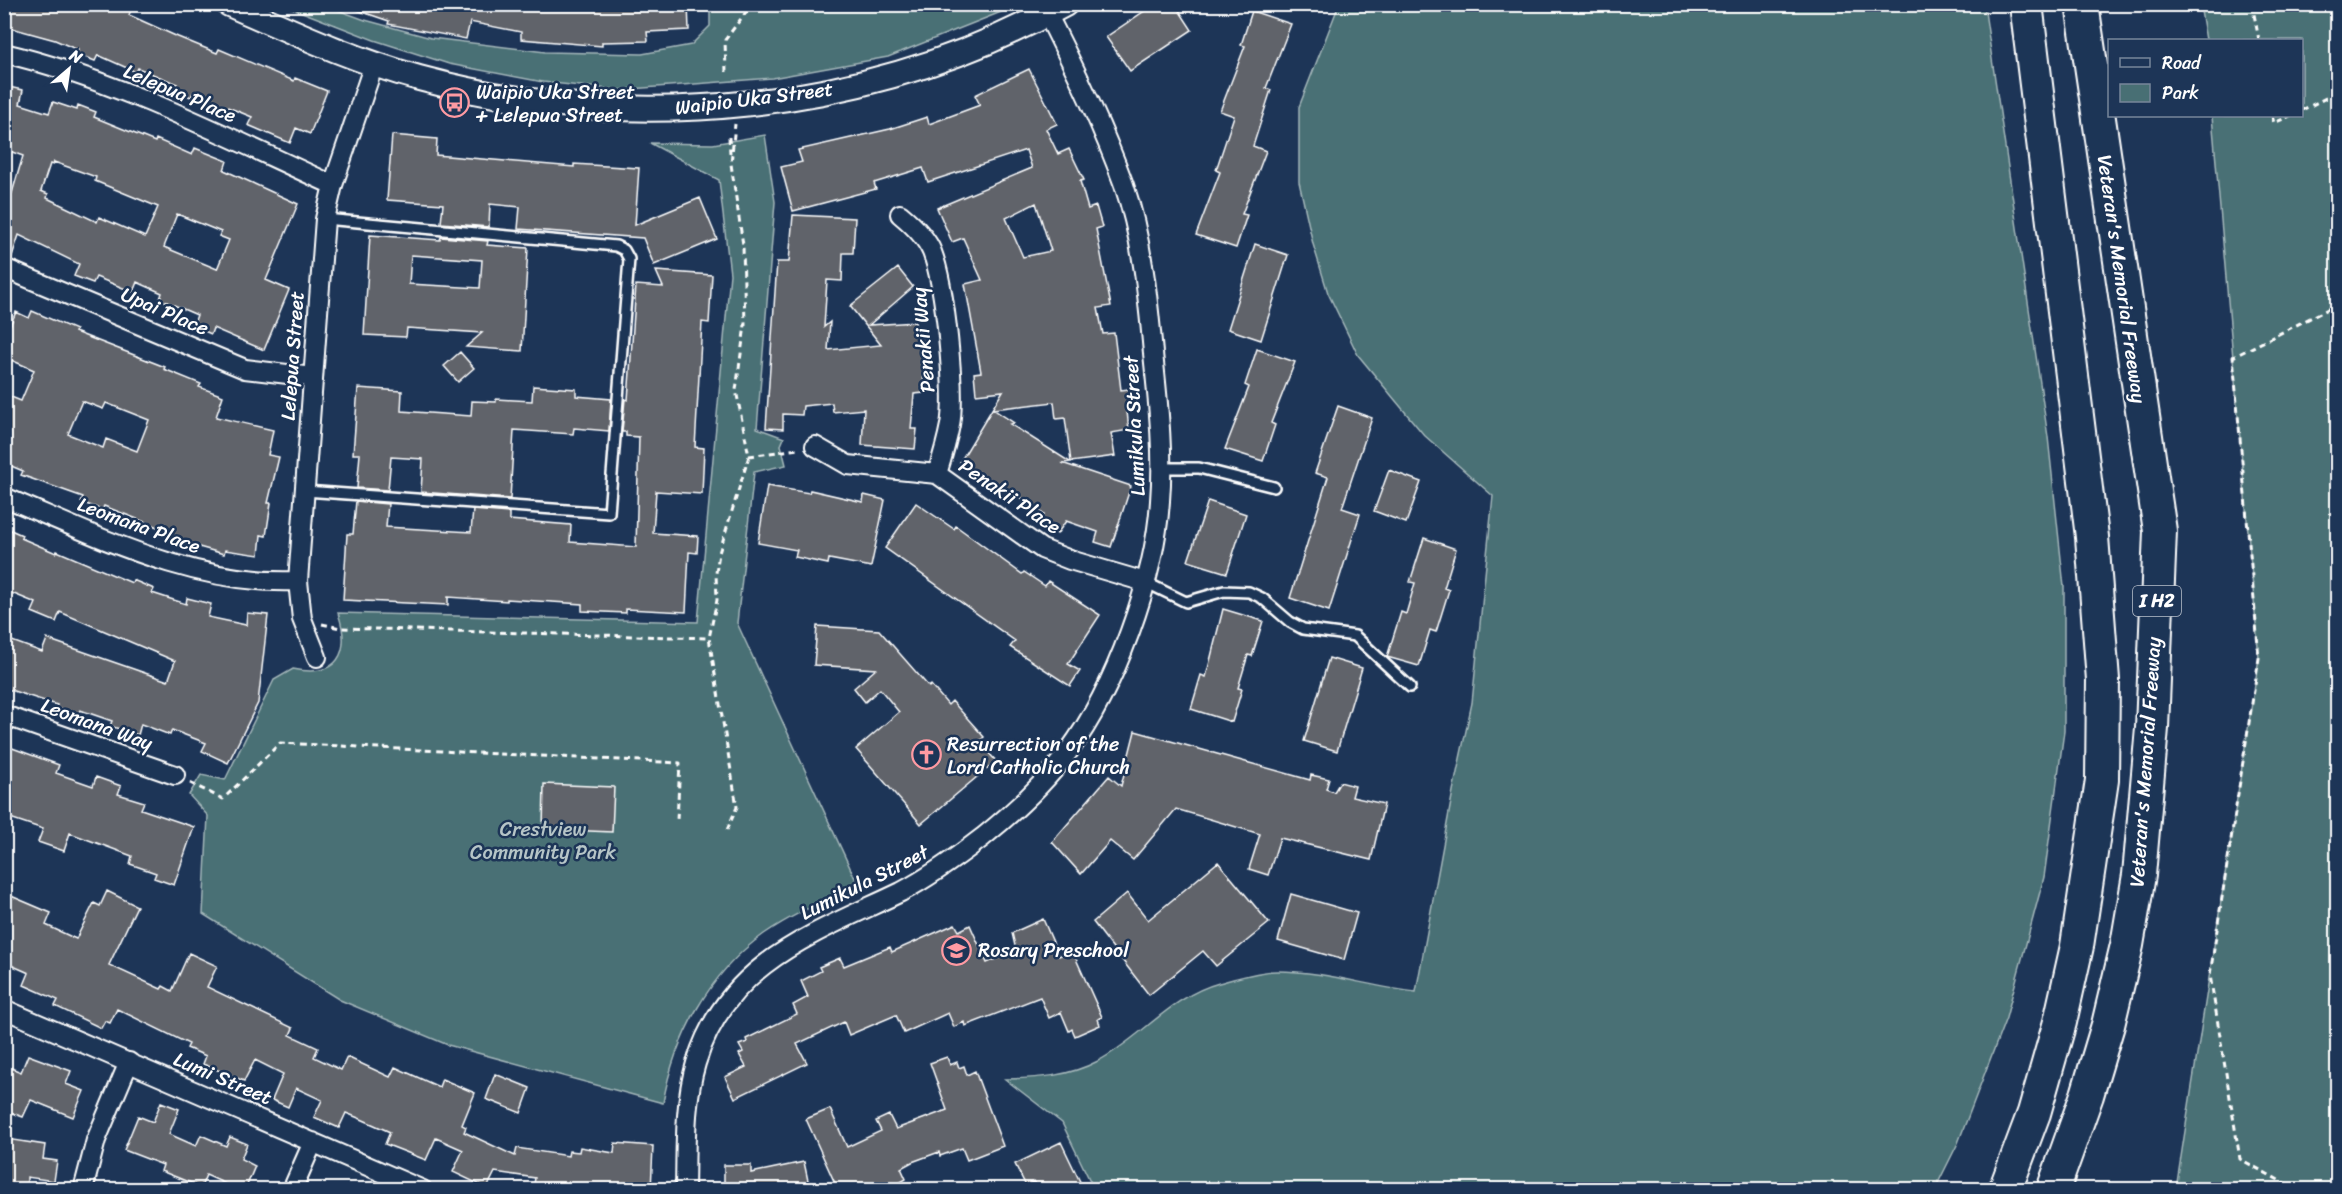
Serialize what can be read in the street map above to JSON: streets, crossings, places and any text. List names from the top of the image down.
{
  "streets": {
    "highway": ["Veteran's Memorial Freeway", "I H2"],
    "street": [
      "Lelepua Place",
      "Waipio Uka Street",
      "Upai Place",
      "Penakii Way",
      "Lelepua Street",
      "Lumikula Street",
      "Penakii Place",
      "Leomana Place",
      "Leomana Way",
      "Lumi Street"
    ]
  },
  "crossings": [
    ["Lelepua Place", "Lelepua Street"],
    ["Waipio Uka Street", "Lelepua Street"],
    ["Waipio Uka Street", "Lumikula Street"],
    ["Upai Place", "Lelepua Street"],
    ["Penakii Way", "Penakii Place"],
    ["Lelepua Street", "Leomana Place"],
    ["Lumikula Street", "Penakii Place"]
  ],
  "parks": ["Crestview Community Park"],
  "places": {
    "bus stop": ["Waipio Uka Street + Lelepua Street"],
    "church": ["Resurrection of the Lord Catholic Church"],
    "school or university": ["Rosary Preschool"]
  },
  "legend": ["Road", "Park"],
  "north": "top right"
}
